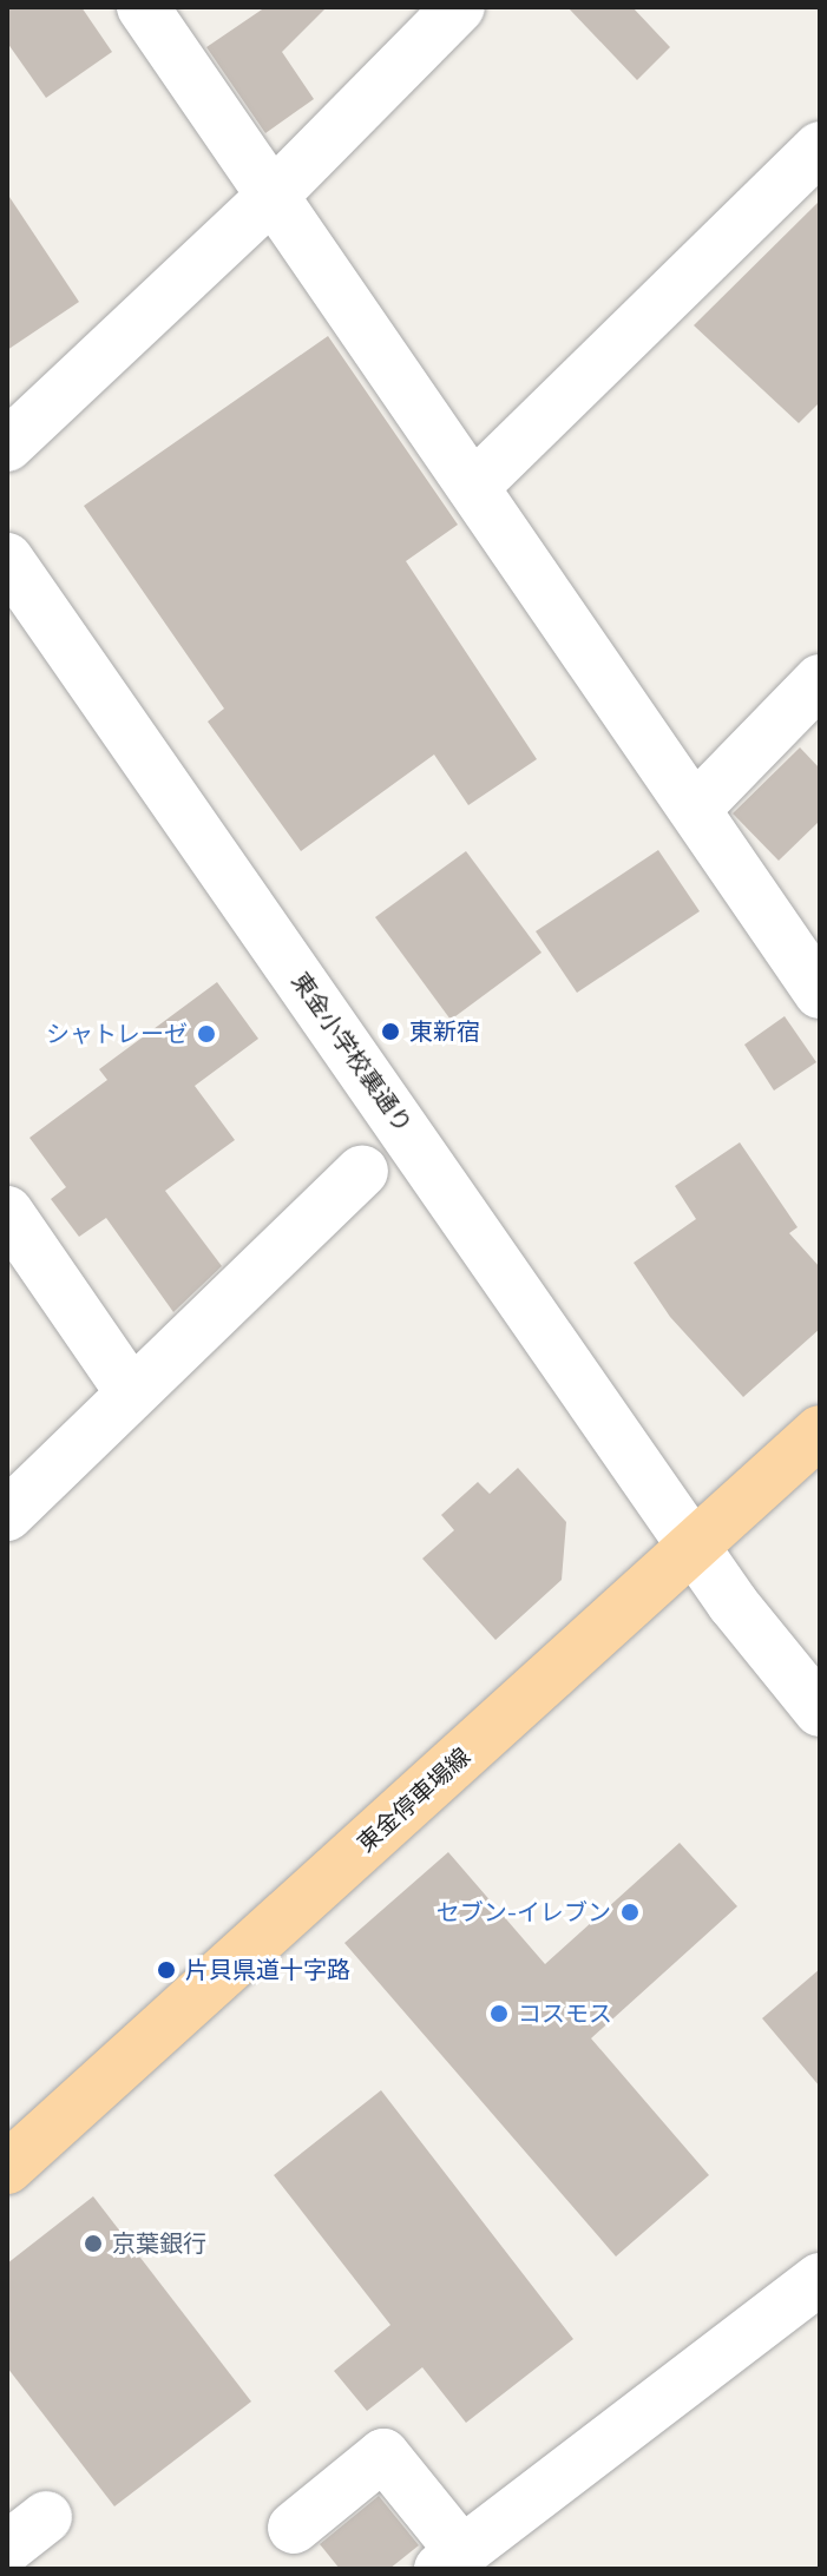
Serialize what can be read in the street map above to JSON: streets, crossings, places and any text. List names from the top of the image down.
{
  "streets": {
    "main road": ["東金停車場線"],
    "street": ["東金小学校裏通り"]
  },
  "crossings": [
    ["東金小学校裏通り", "東金停車場線"]
  ],
  "places": [
    "東新宿",
    "シャトレーゼ",
    "セブン-イレブン",
    "片貝県道十字路",
    "コスモス",
    "京葉銀行"
  ]
}
